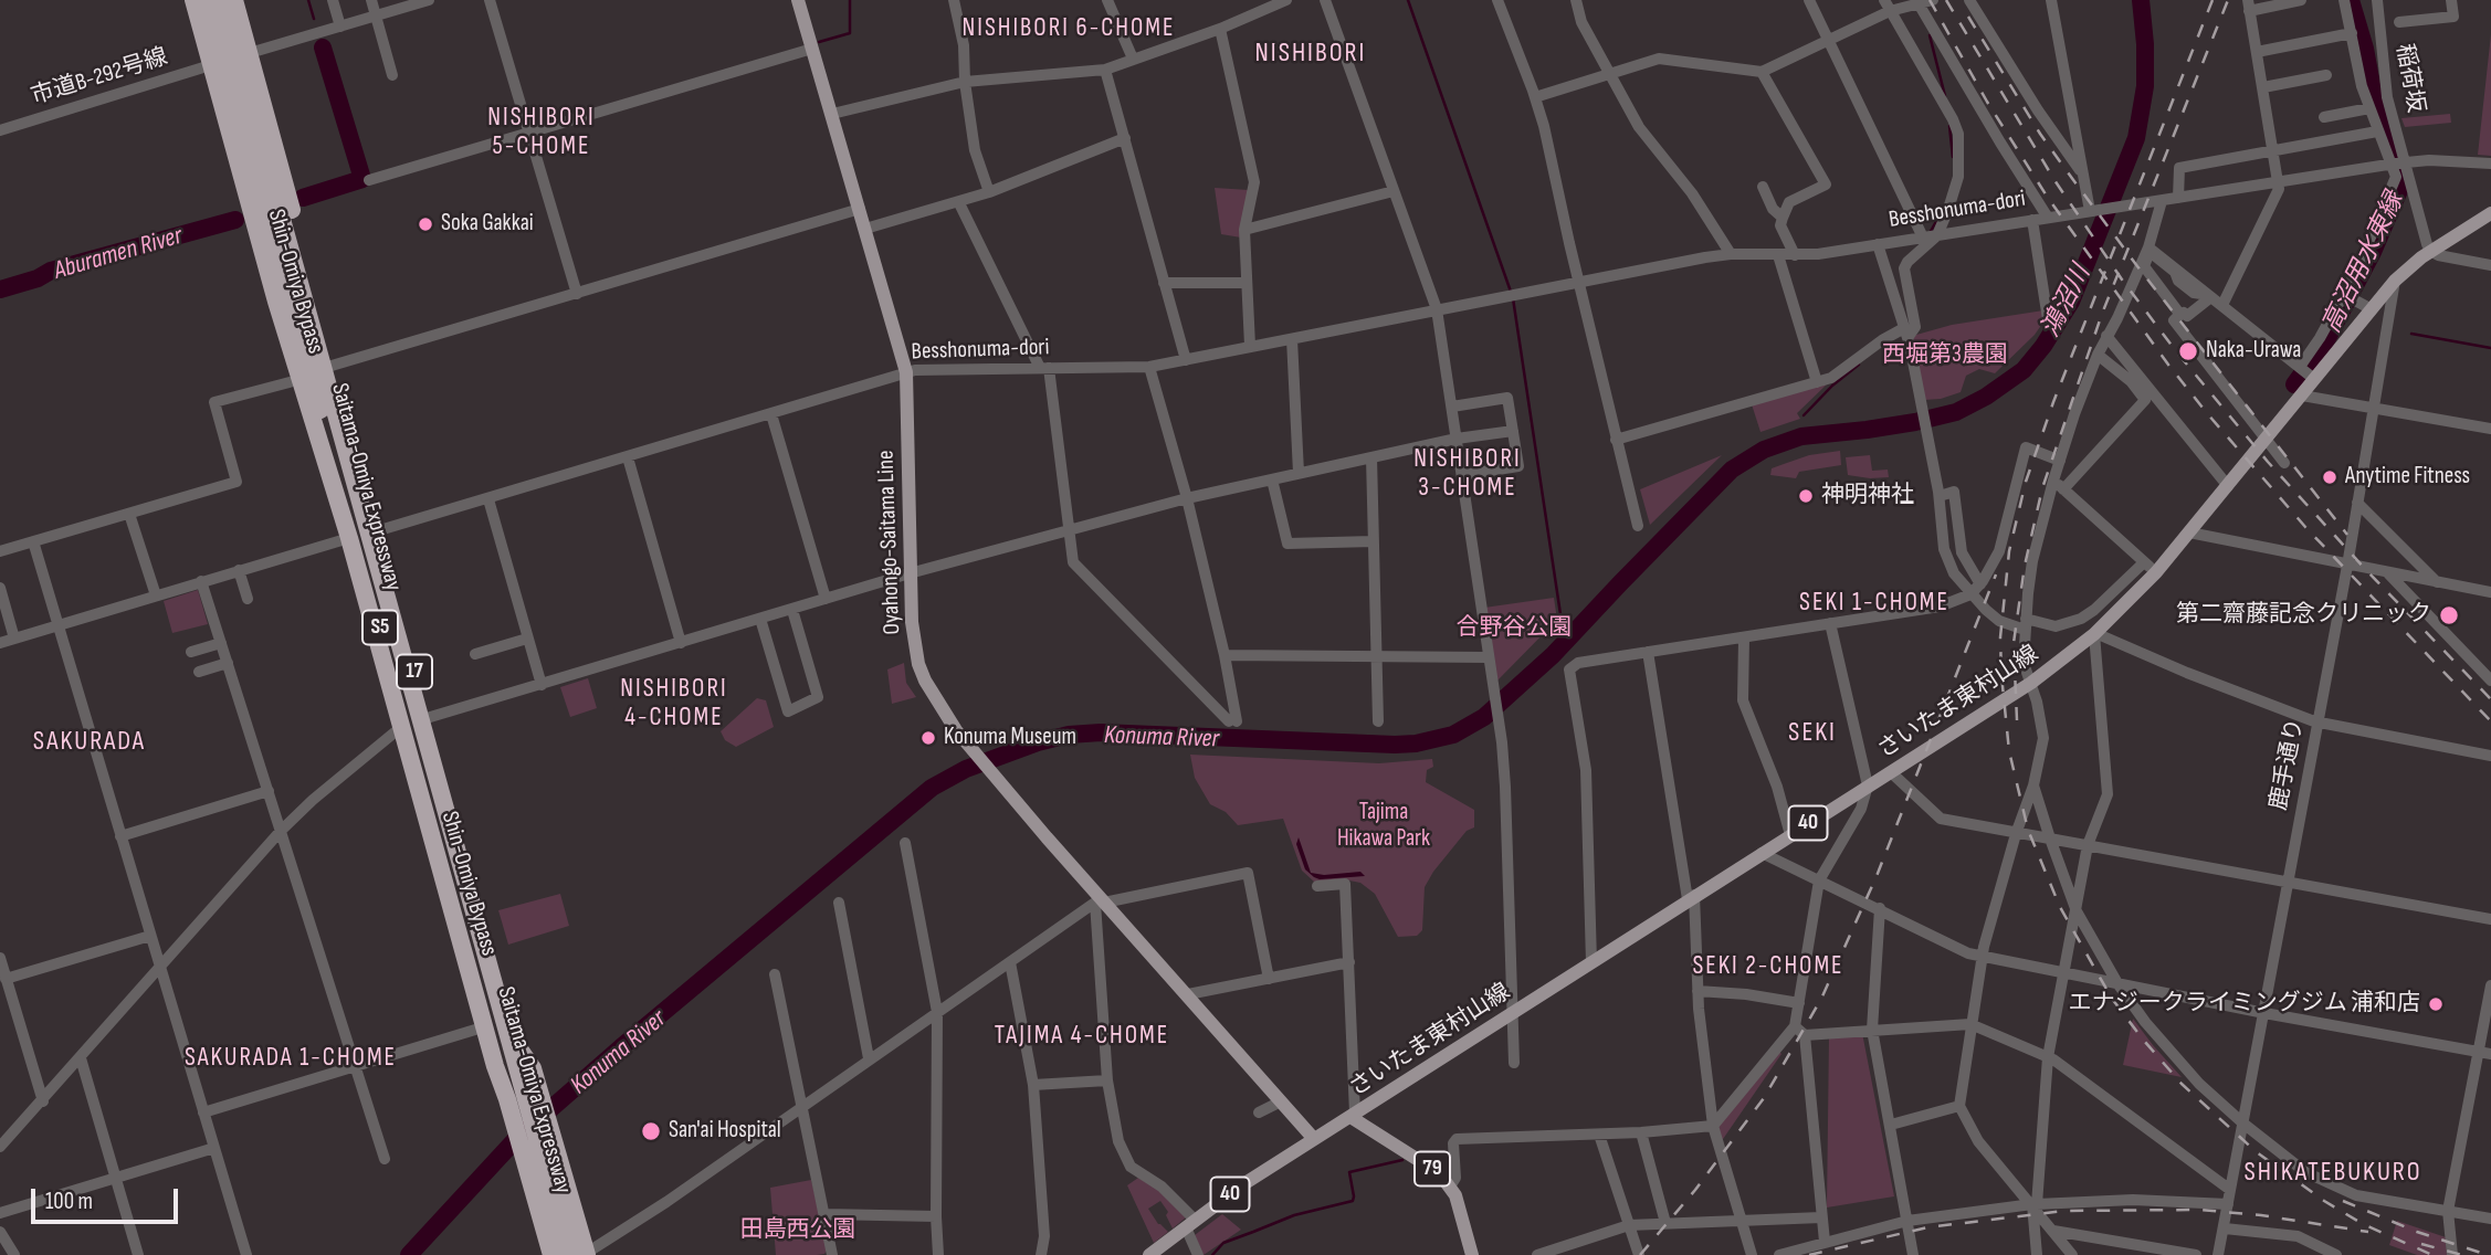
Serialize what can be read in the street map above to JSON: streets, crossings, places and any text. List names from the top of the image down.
{
  "streets": {
    "highway": [
      "Shin-Omiya Bypass",
      "Saitama-Omiya Expressway",
      "S5",
      "17"
    ],
    "main road": [
      "Oyahongo-Saitama Line",
      "さいたま東村山線",
      "40",
      "79"
    ],
    "street": [
      "市道B-292号線",
      "稲荷坂",
      "Besshonuma-dori",
      "鹿手通り"
    ]
  },
  "crossings": [
    ["市道B-292号線", "Shin-Omiya Bypass"],
    ["稲荷坂", "Besshonuma-dori"],
    ["Besshonuma-dori", "Shin-Omiya Bypass"],
    ["Besshonuma-dori", "Oyahongo-Saitama Line"],
    ["Shin-Omiya Bypass", "Saitama-Omiya Expressway"],
    ["Oyahongo-Saitama Line", "40"],
    ["さいたま東村山線", "鹿手通り"],
    ["さいたま東村山線", "40"],
    ["さいたま東村山線", "79"],
    ["40", "79"]
  ],
  "districts": [
    "NISHIBORI 6-CHOME",
    "NISHIBORI",
    "NISHIBORI 5-CHOME",
    "NISHIBORI 3-CHOME",
    "SEKI 1-CHOME",
    "NISHIBORI 4-CHOME",
    "SEKI",
    "SAKURADA",
    "SEKI 2-CHOME",
    "TAJIMA 4-CHOME",
    "SAKURADA 1-CHOME",
    "SHIKATEBUKURO"
  ],
  "water": [
    "Aburamen River",
    "高沼用水東縁",
    "鴻沼川",
    "Konuma River"
  ],
  "parks": [
    "西堀第3農園",
    "合野谷公園",
    "Tajima Hikawa Park",
    "田島西公園"
  ],
  "places": [
    "Soka Gakkai",
    "Naka-Urawa",
    "Anytime Fitness",
    "神明神社",
    "第二齋藤記念クリニック",
    "Konuma Museum",
    "エナジークライミングジム 浦和店",
    "San'ai Hospital"
  ],
  "scale_bar": "100 m"
}
